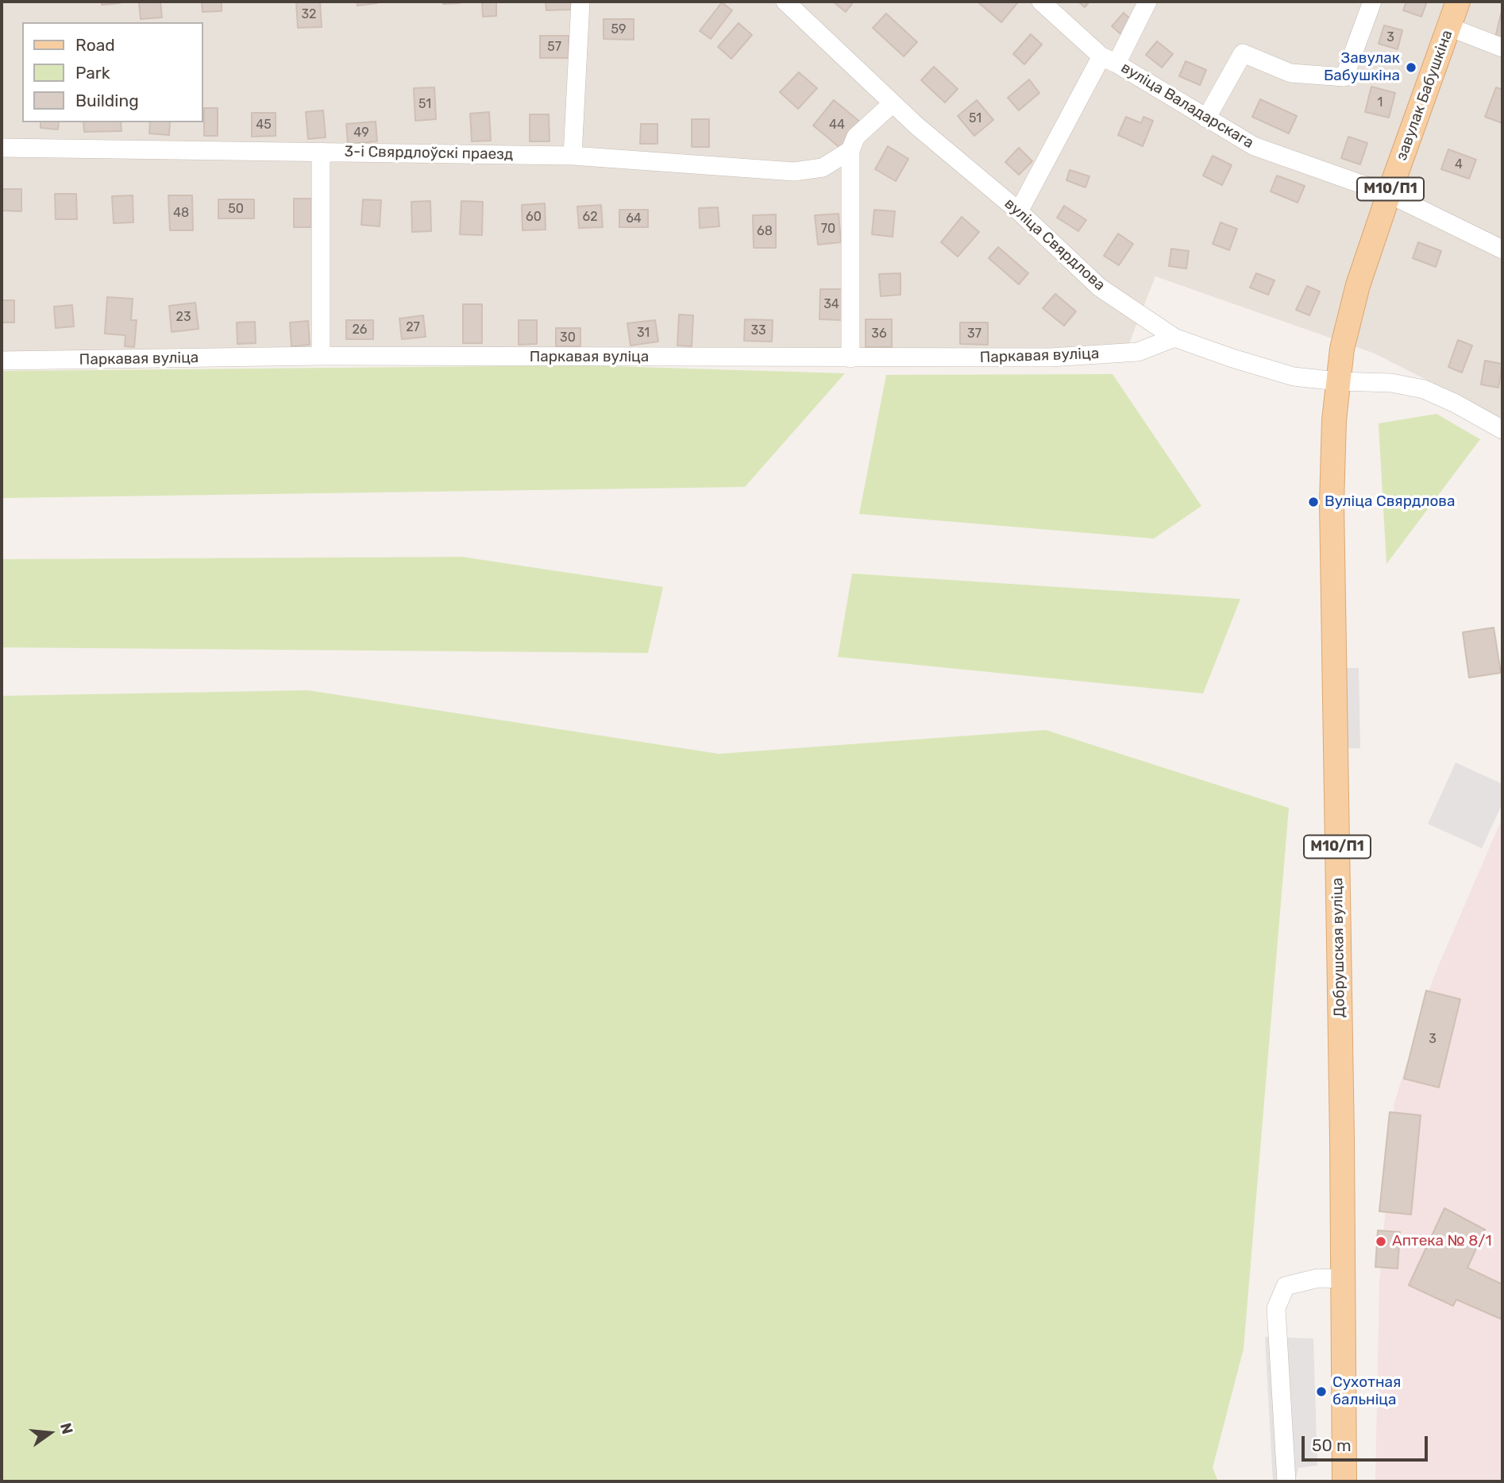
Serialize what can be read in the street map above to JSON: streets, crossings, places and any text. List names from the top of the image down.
{
  "streets": {
    "main road": ["завулак Бабушкіна", "М10/П1", "Добрушская вуліца"],
    "street": [
      "вуліца Валадарскага",
      "3-і Свярдлоўскі праезд",
      "вуліца Свярдлова",
      "Паркавая вуліца"
    ]
  },
  "crossings": [
    ["завулак Бабушкіна", "вуліца Валадарскага"],
    ["завулак Бабушкіна", "вуліца Свярдлова"],
    ["завулак Бабушкіна", "Добрушская вуліца"],
    ["вуліца Свярдлова", "Паркавая вуліца"],
    ["вуліца Свярдлова", "Добрушская вуліца"]
  ],
  "places": [
    "Завулак Бабушкіна",
    "Вуліца Свярдлова",
    "Аптека № 8/1",
    "Сухотная бальніца"
  ],
  "house_numbers": [
    "32",
    "59",
    "3",
    "57",
    "1",
    "51",
    "51",
    "45",
    "44",
    "49",
    "4",
    "50",
    "48",
    "60",
    "62",
    "64",
    "70",
    "68",
    "34",
    "23",
    "27",
    "26",
    "33",
    "31",
    "36",
    "37",
    "30",
    "3"
  ],
  "legend": ["Road", "Park", "Building"],
  "scale_bar": "50 m",
  "north": "right"
}
